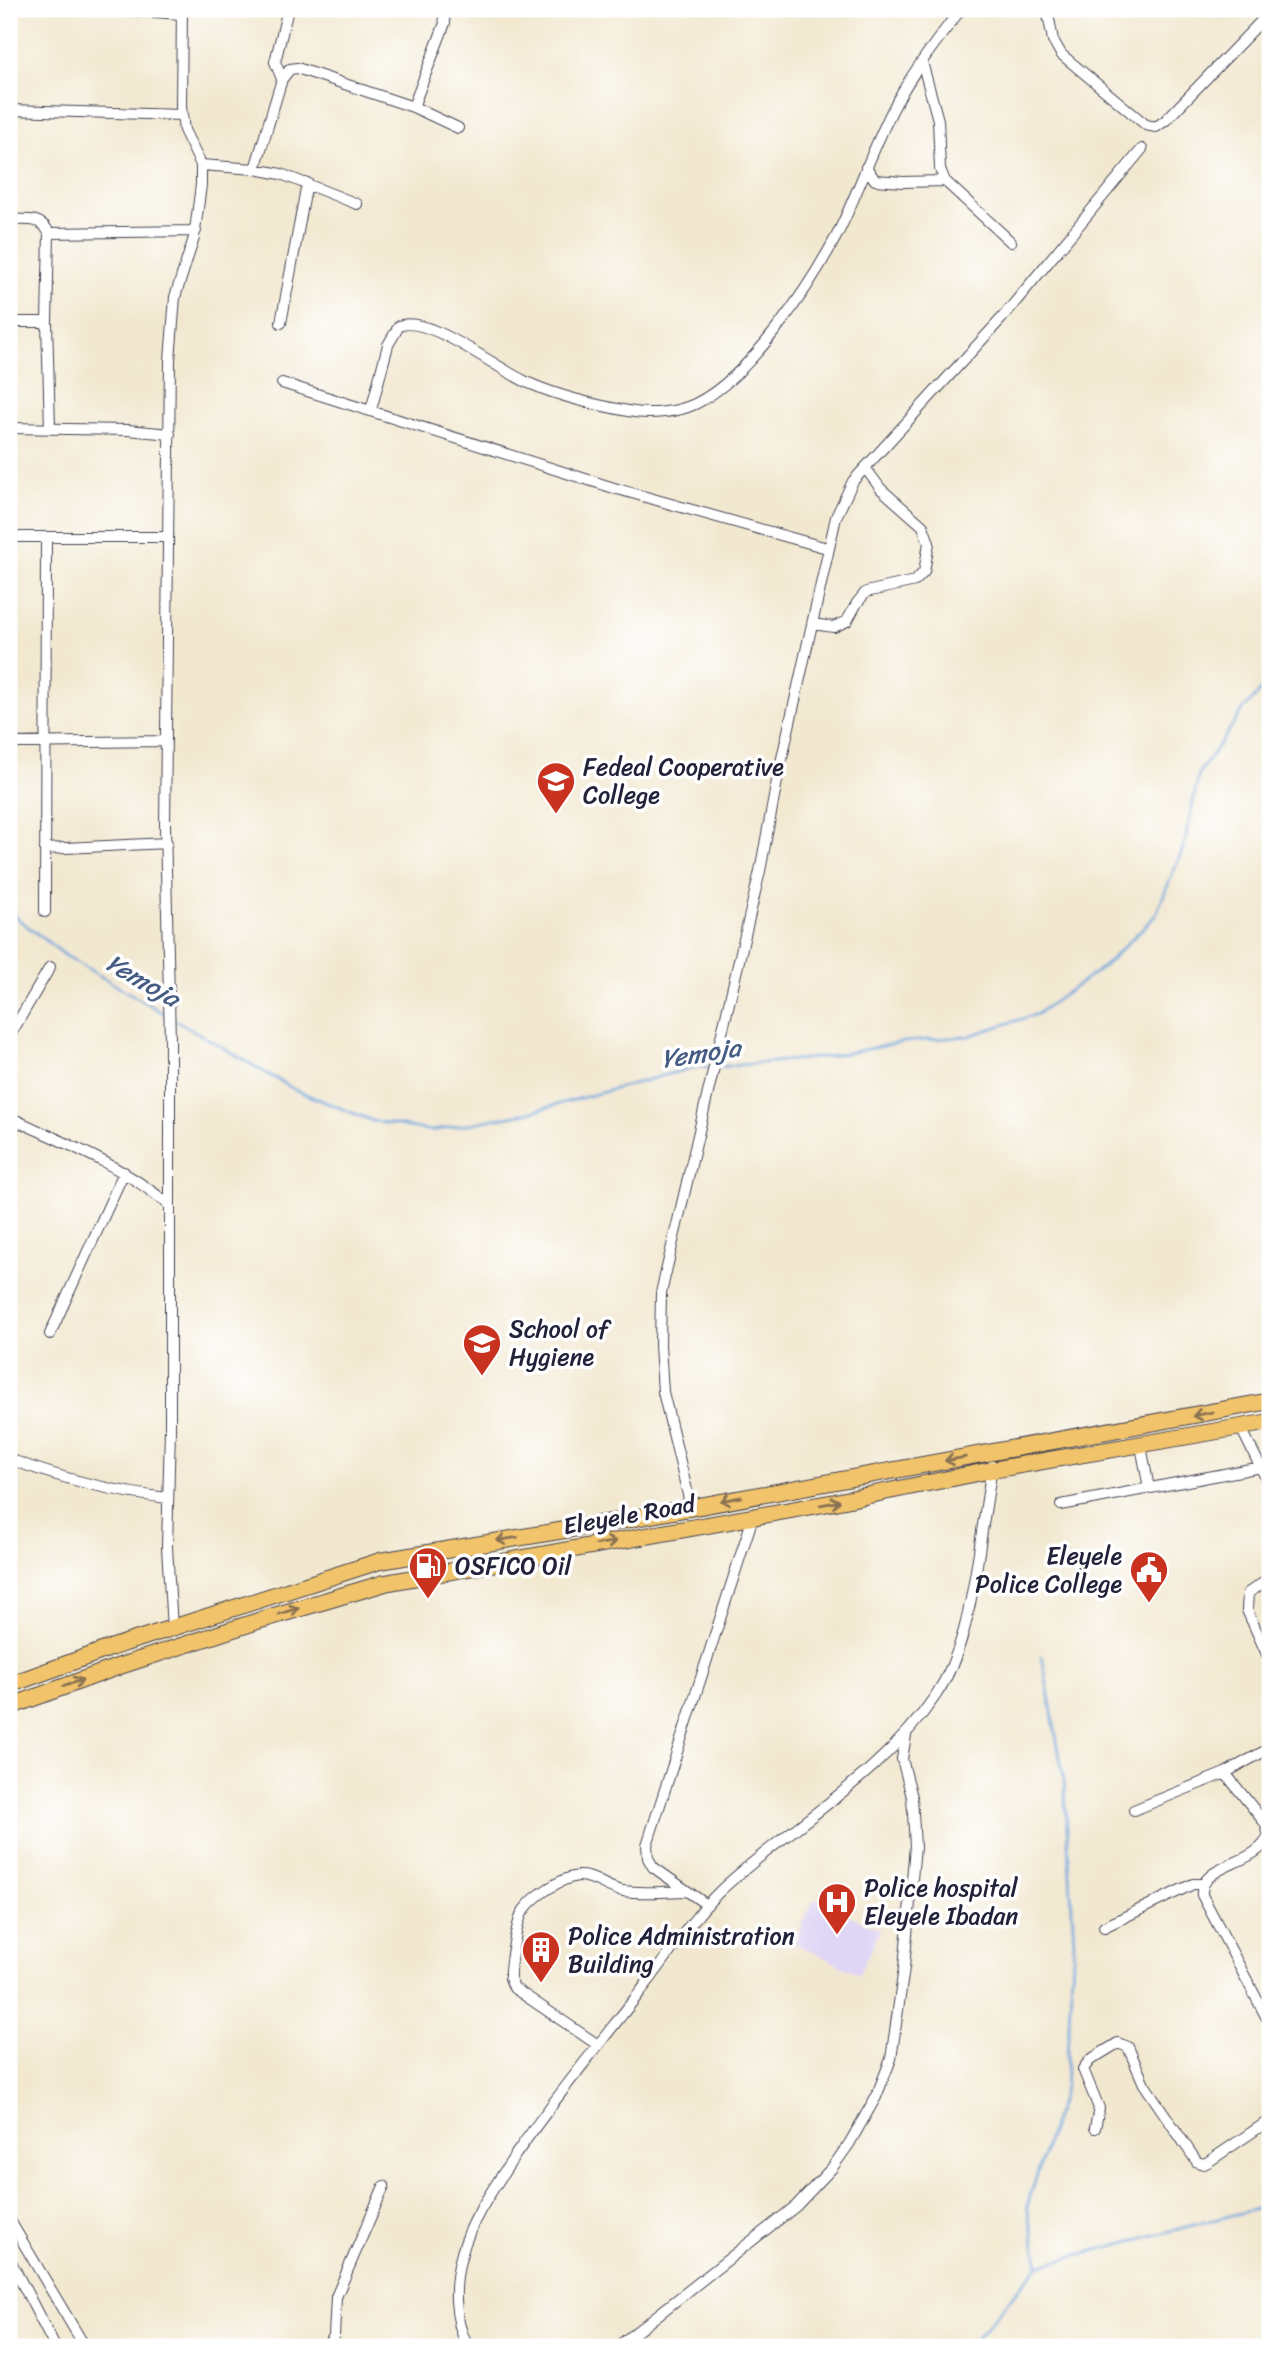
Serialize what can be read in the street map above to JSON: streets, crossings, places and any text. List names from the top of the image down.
{
  "streets": {
    "main road": ["Eleyele Road"]
  },
  "water": ["Yemoja"],
  "places": {
    "school or university": ["Fedeal Cooperative College", "School of Hygiene"],
    "fuel station": ["OSFICO Oil"],
    "public building": ["Eleyele Police College"],
    "hospital": ["Police hospital Eleyele Ibadan"],
    "building": ["Police Administration Building"]
  }
}
